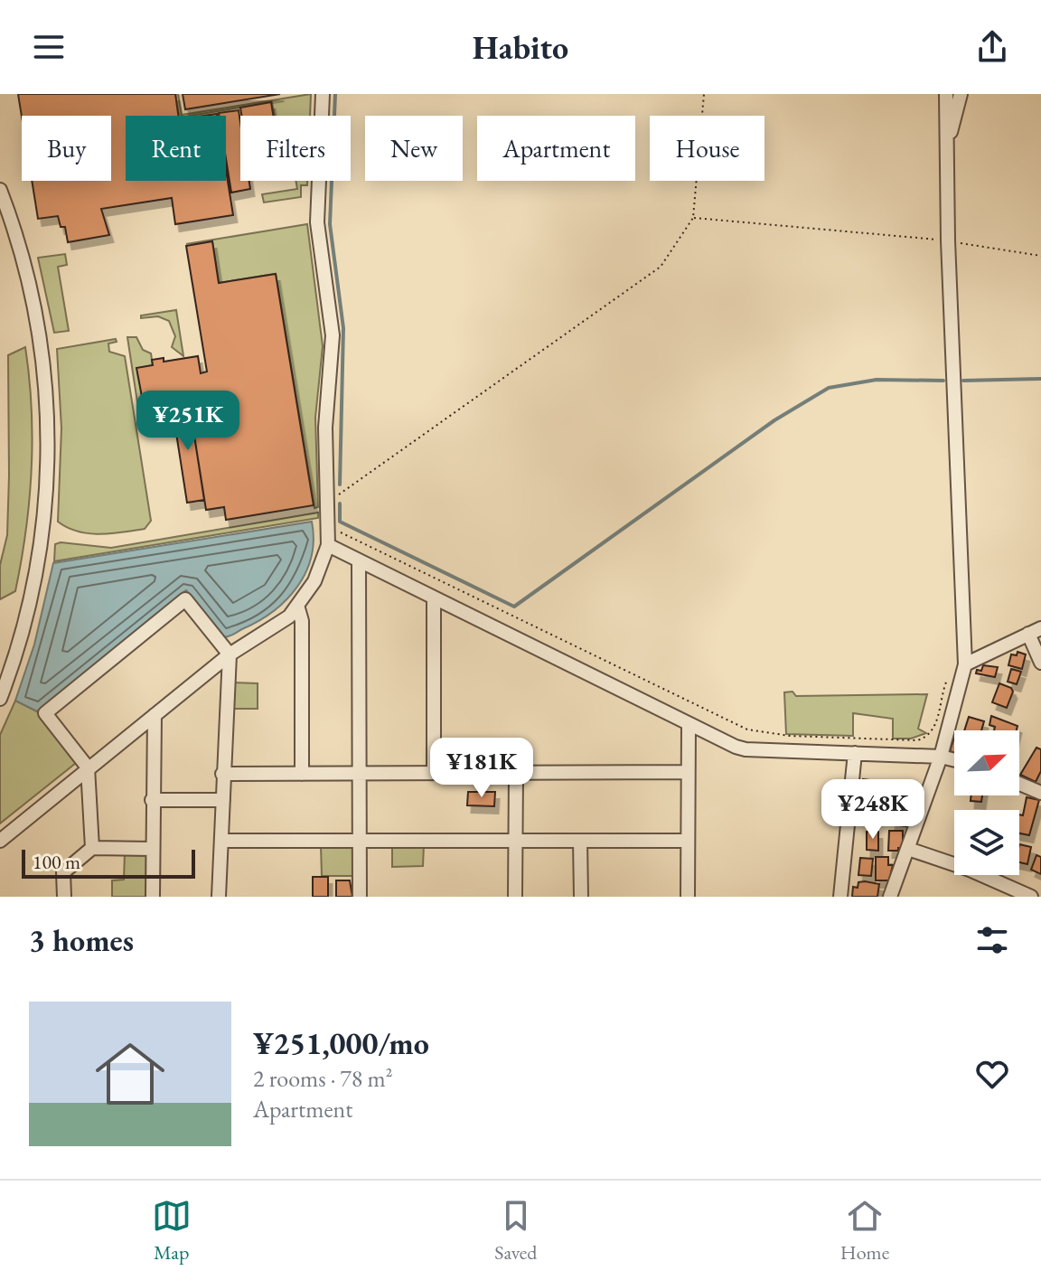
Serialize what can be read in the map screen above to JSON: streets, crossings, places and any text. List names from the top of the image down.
{
  "scale_bar": "100 m",
  "north": "top right",
  "page": {
    "header": "Habito",
    "chip": [
      "Buy",
      "Rent",
      "Filters",
      "New",
      "Apartment",
      "House"
    ],
    "price": ["¥251K", "¥181K", "¥248K"],
    "scale": "100 m",
    "heading": "3 homes",
    "list": [
      {
        "name": "¥251,000/mo",
        "note": "2 rooms · 78 m² · Apartment"
      }
    ],
    "tabs": ["Map", "Saved", "Home"]
  }
}
